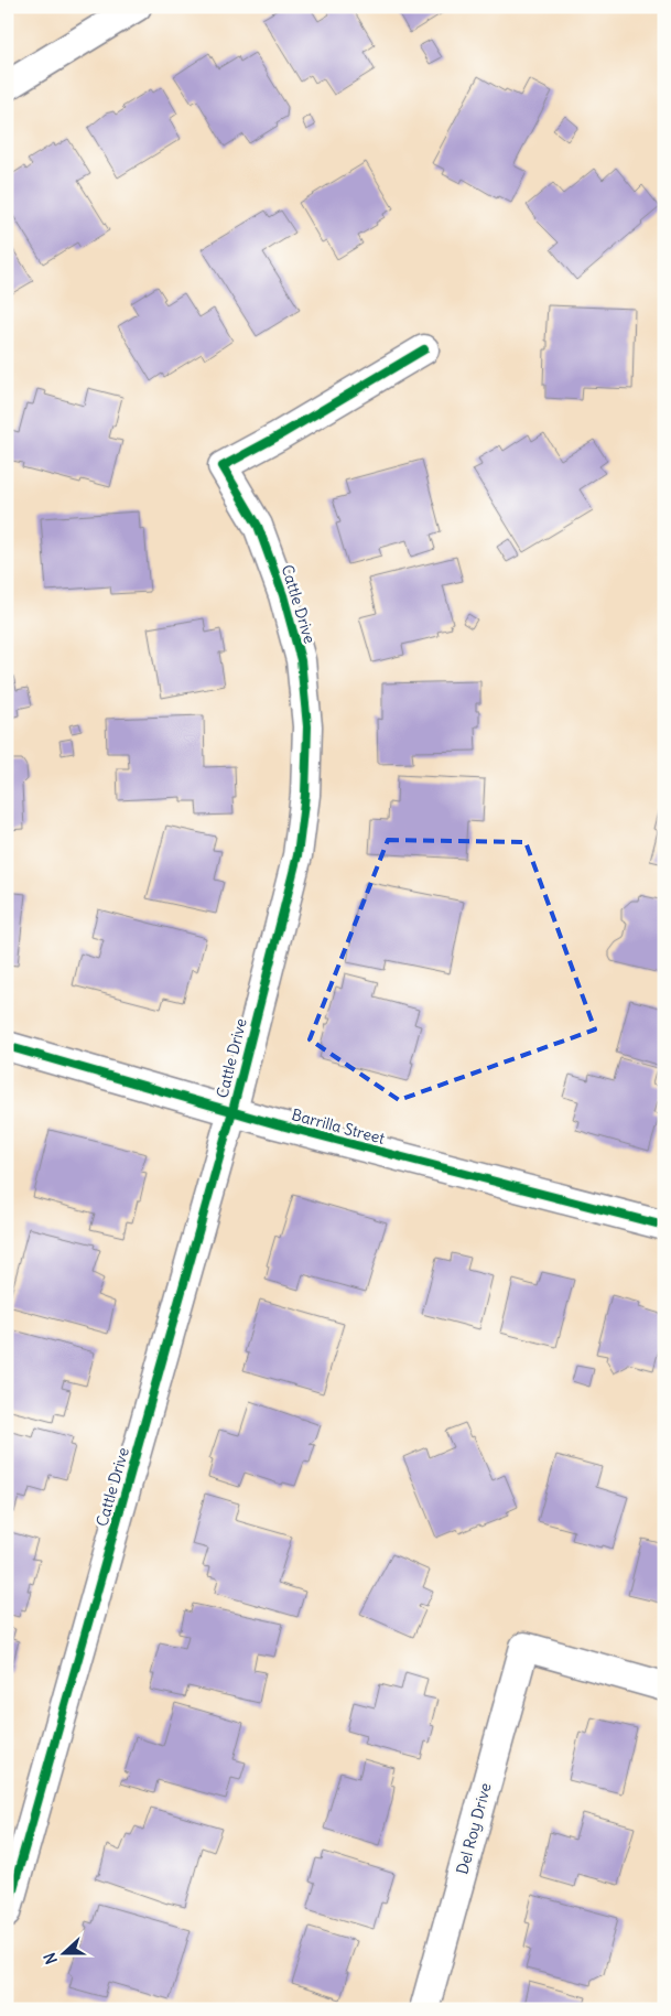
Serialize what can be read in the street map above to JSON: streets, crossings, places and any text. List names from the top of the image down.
{
  "streets": {
    "street": ["Cattle Drive", "Barrilla Street", "Del Roy Drive"]
  },
  "crossings": [
    ["Cattle Drive", "Barrilla Street"]
  ],
  "north": "left"
}
